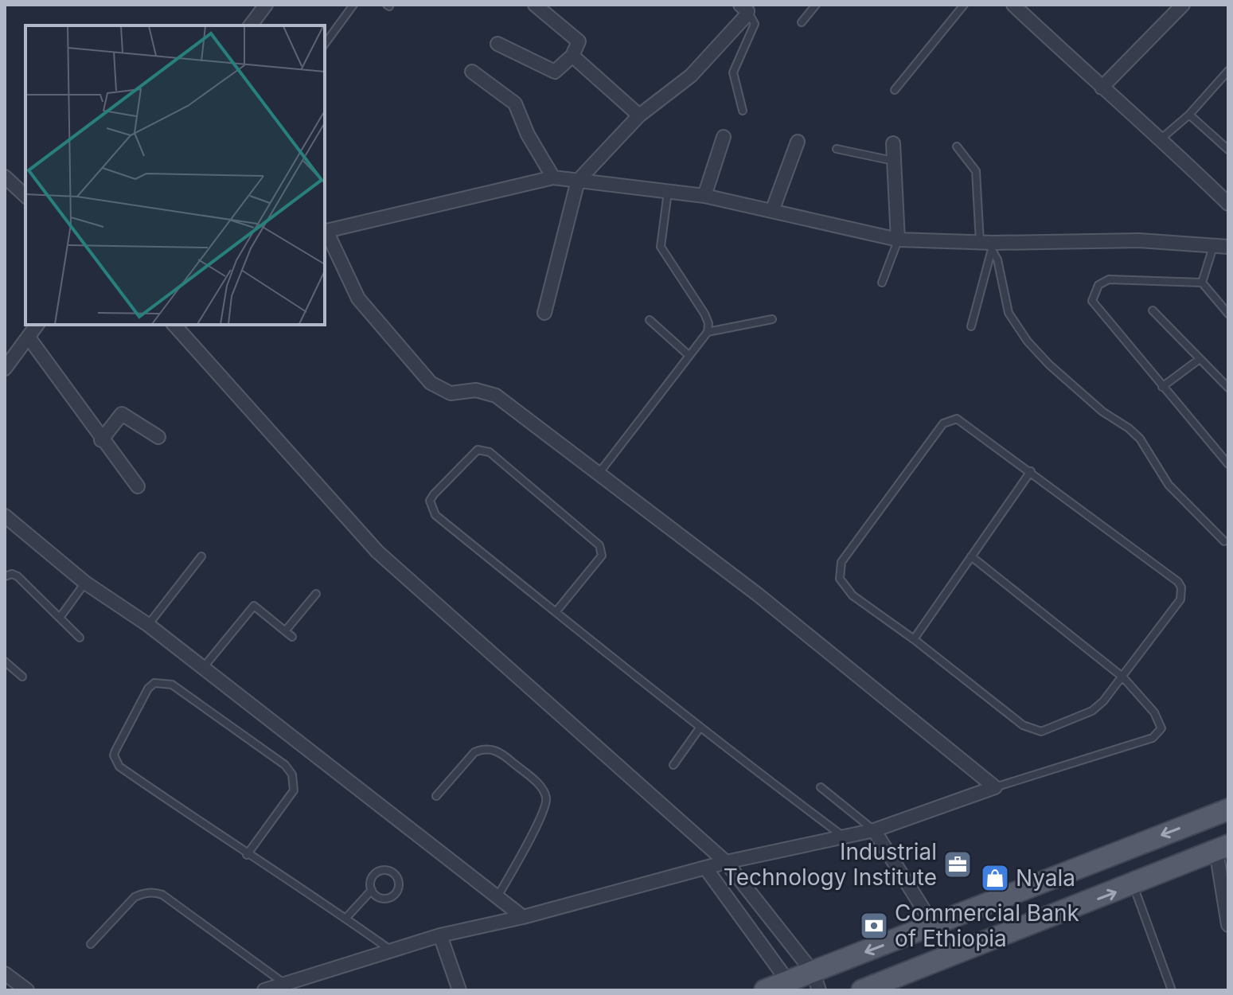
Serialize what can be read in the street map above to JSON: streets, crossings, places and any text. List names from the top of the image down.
{
  "places": {
    "office": ["Industrial Technology Institute"],
    "shop": ["Nyala"],
    "bank": ["Commercial Bank of Ethiopia"]
  }
}
